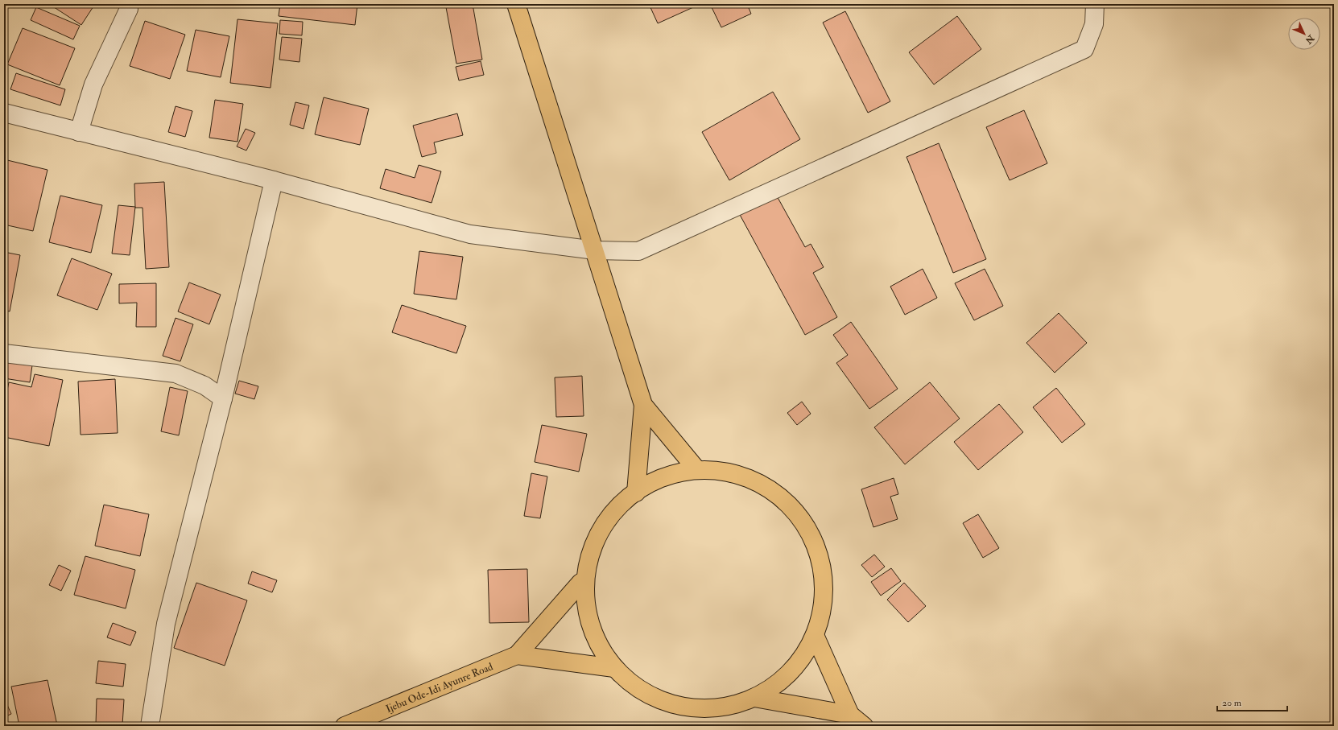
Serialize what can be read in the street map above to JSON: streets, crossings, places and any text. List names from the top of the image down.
{
  "streets": {
    "main road": ["Ijebu Ode-Idi Ayunre Road"]
  },
  "scale_bar": "20 m",
  "north": "bottom right"
}
